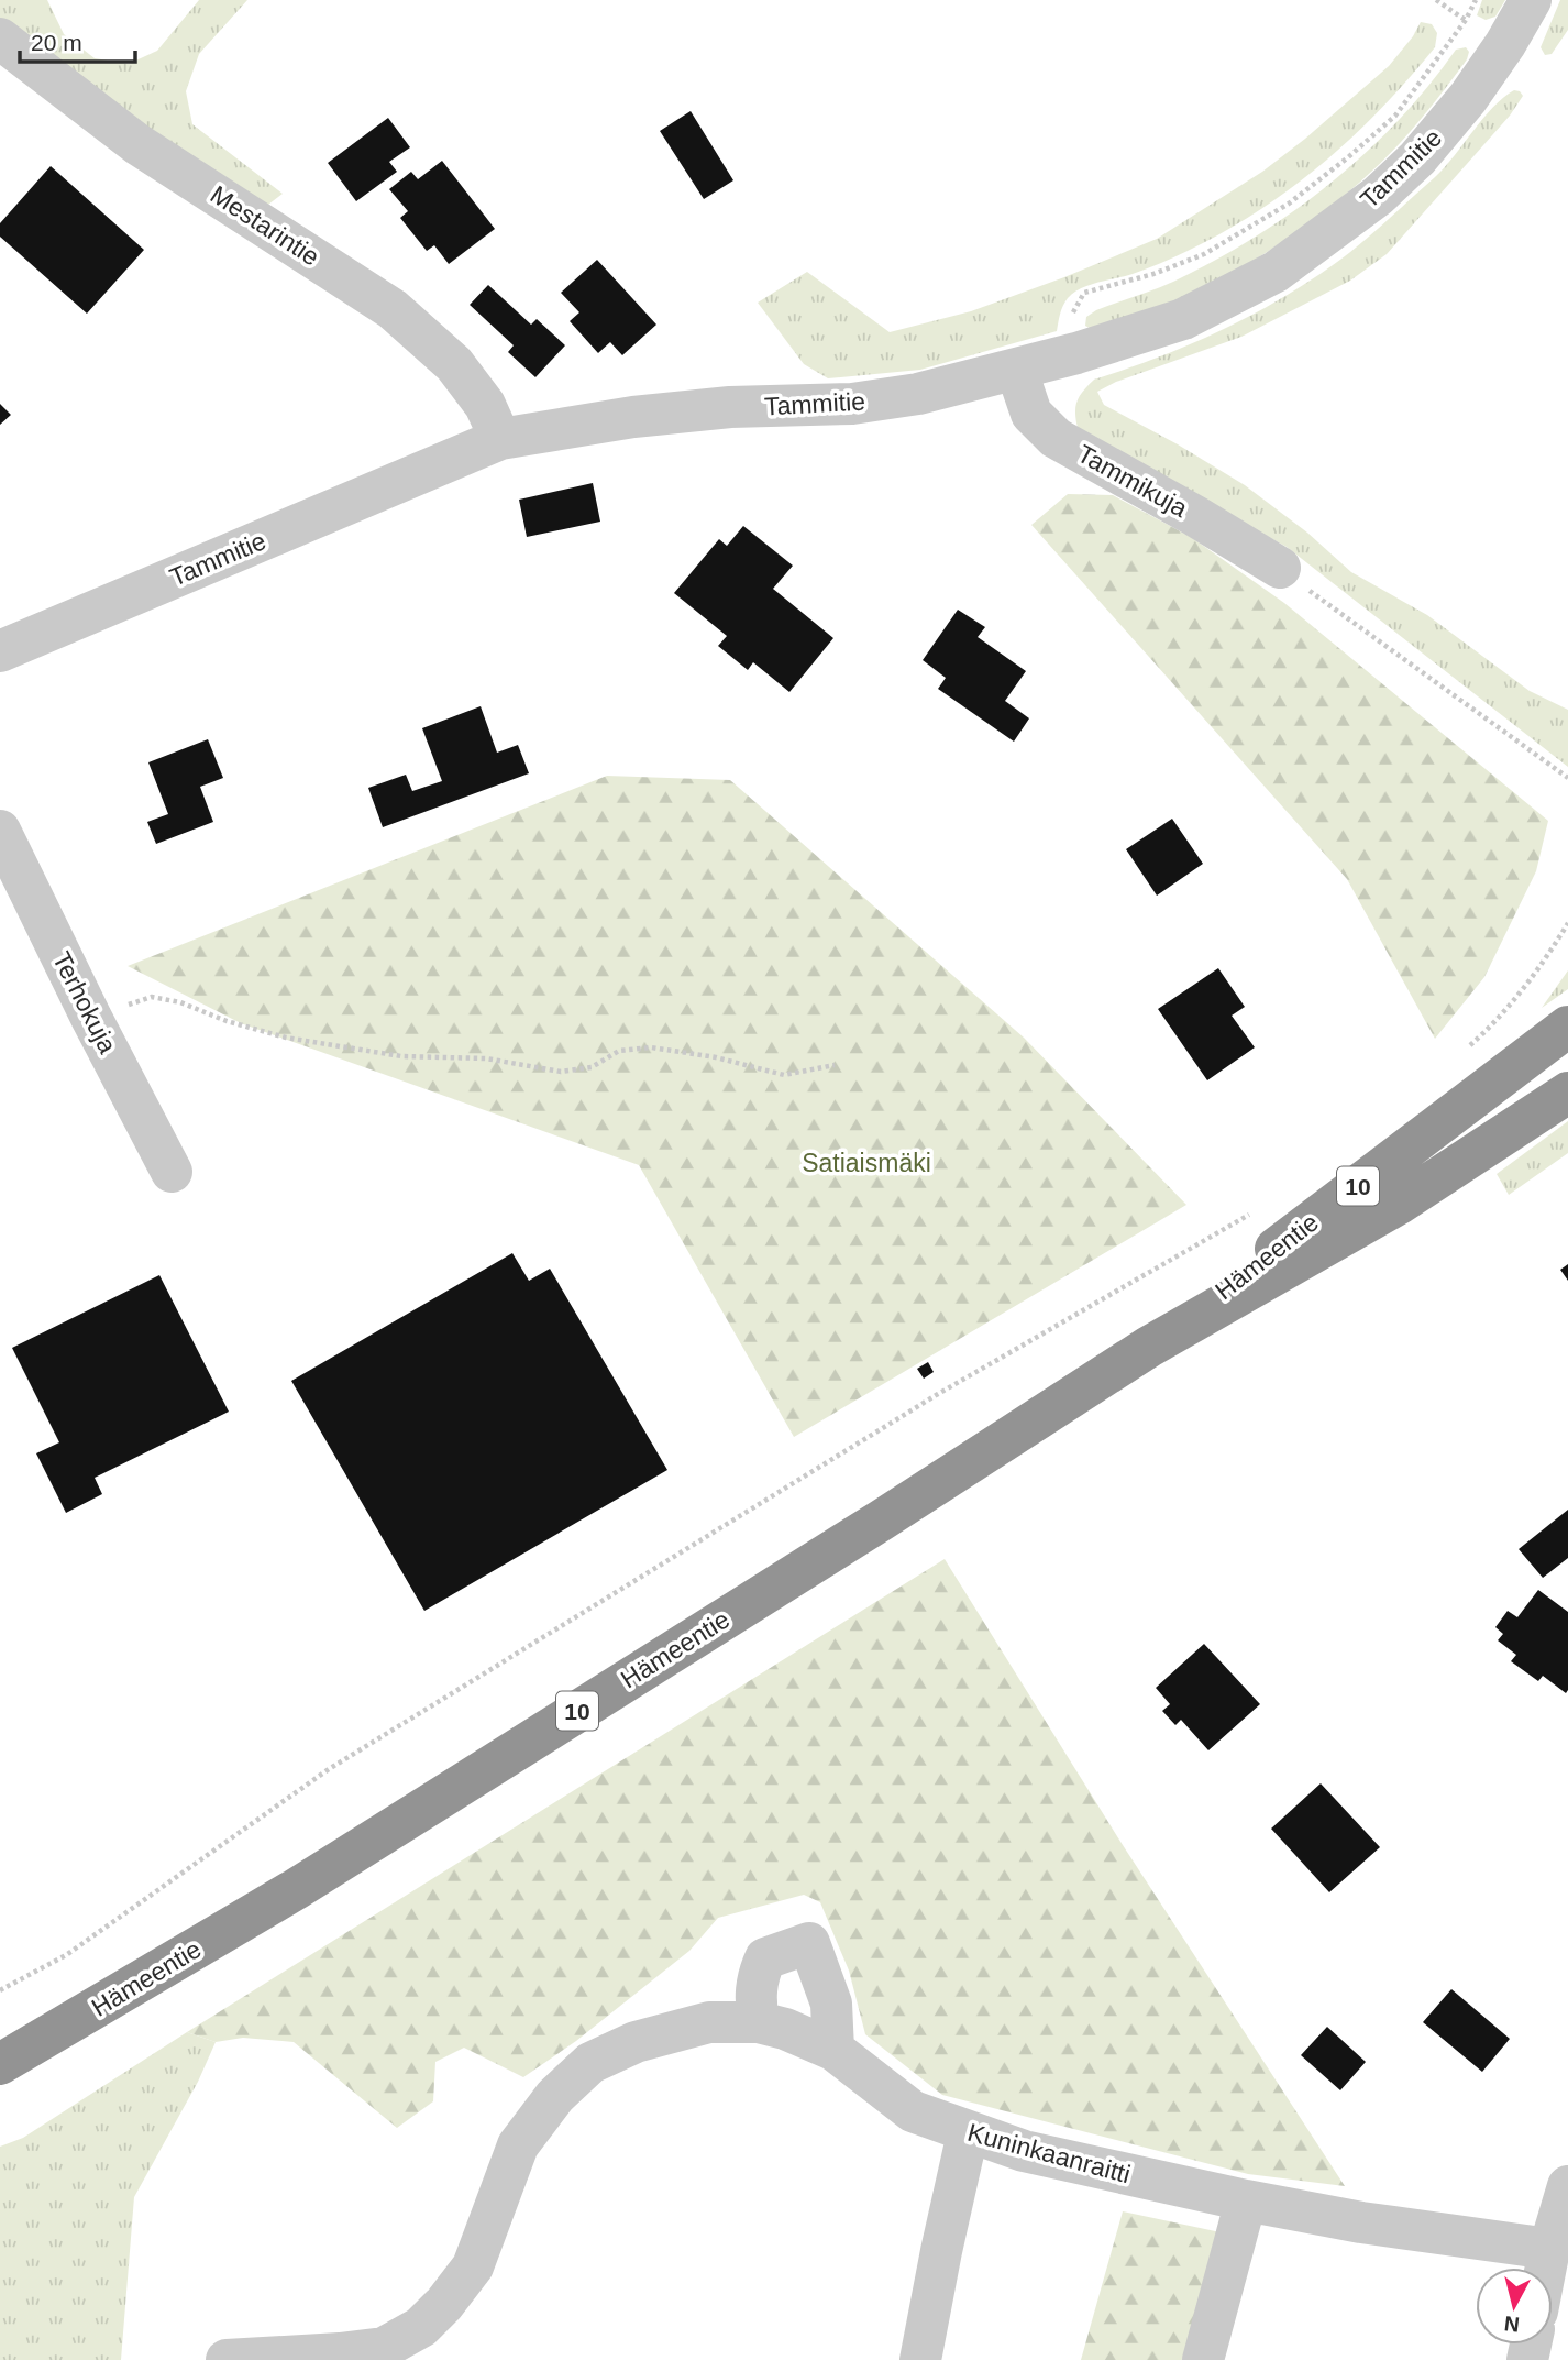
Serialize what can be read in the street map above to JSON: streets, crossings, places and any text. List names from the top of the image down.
{
  "streets": {
    "highway": ["10", "Hämeentie"],
    "street": [
      "Tammitie",
      "Mestarintie",
      "Tammikuja",
      "Terhokuja",
      "Kuninkaanraitti"
    ]
  },
  "crossings": [
    ["Tammitie", "Mestarintie"],
    ["Tammitie", "Tammikuja"]
  ],
  "parks": ["Satiaismäki"],
  "scale_bar": "20 m",
  "north": "bottom"
}
